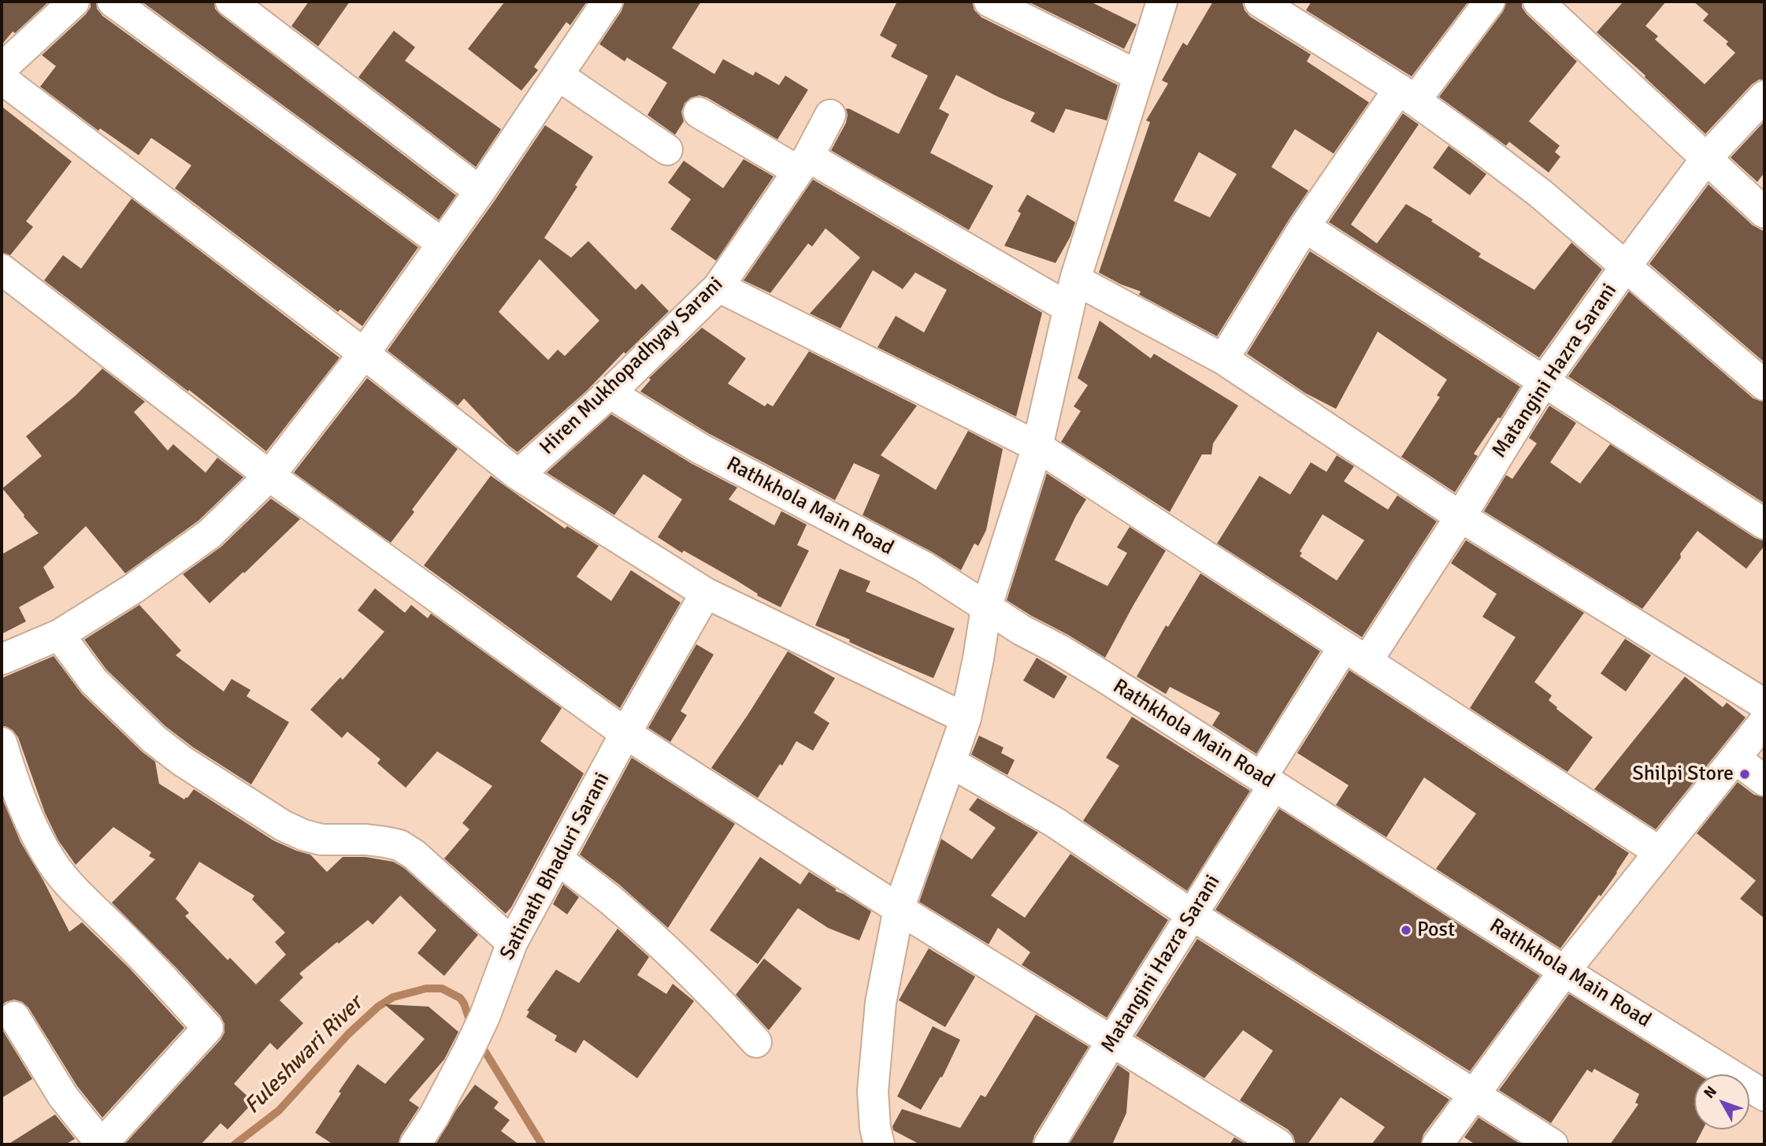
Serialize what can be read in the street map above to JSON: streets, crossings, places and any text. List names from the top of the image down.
{
  "streets": {
    "street": [
      "Hiren Mukhopadhyay Sarani",
      "Matangini Hazra Sarani",
      "Rathkhola Main Road",
      "Satinath Bhaduri Sarani"
    ]
  },
  "crossings": [
    ["Hiren Mukhopadhyay Sarani", "Rathkhola Main Road"],
    ["Matangini Hazra Sarani", "Rathkhola Main Road"]
  ],
  "water": ["Fuleshwari River"],
  "places": ["Shilpi Store", "Post"],
  "north": "top left"
}
